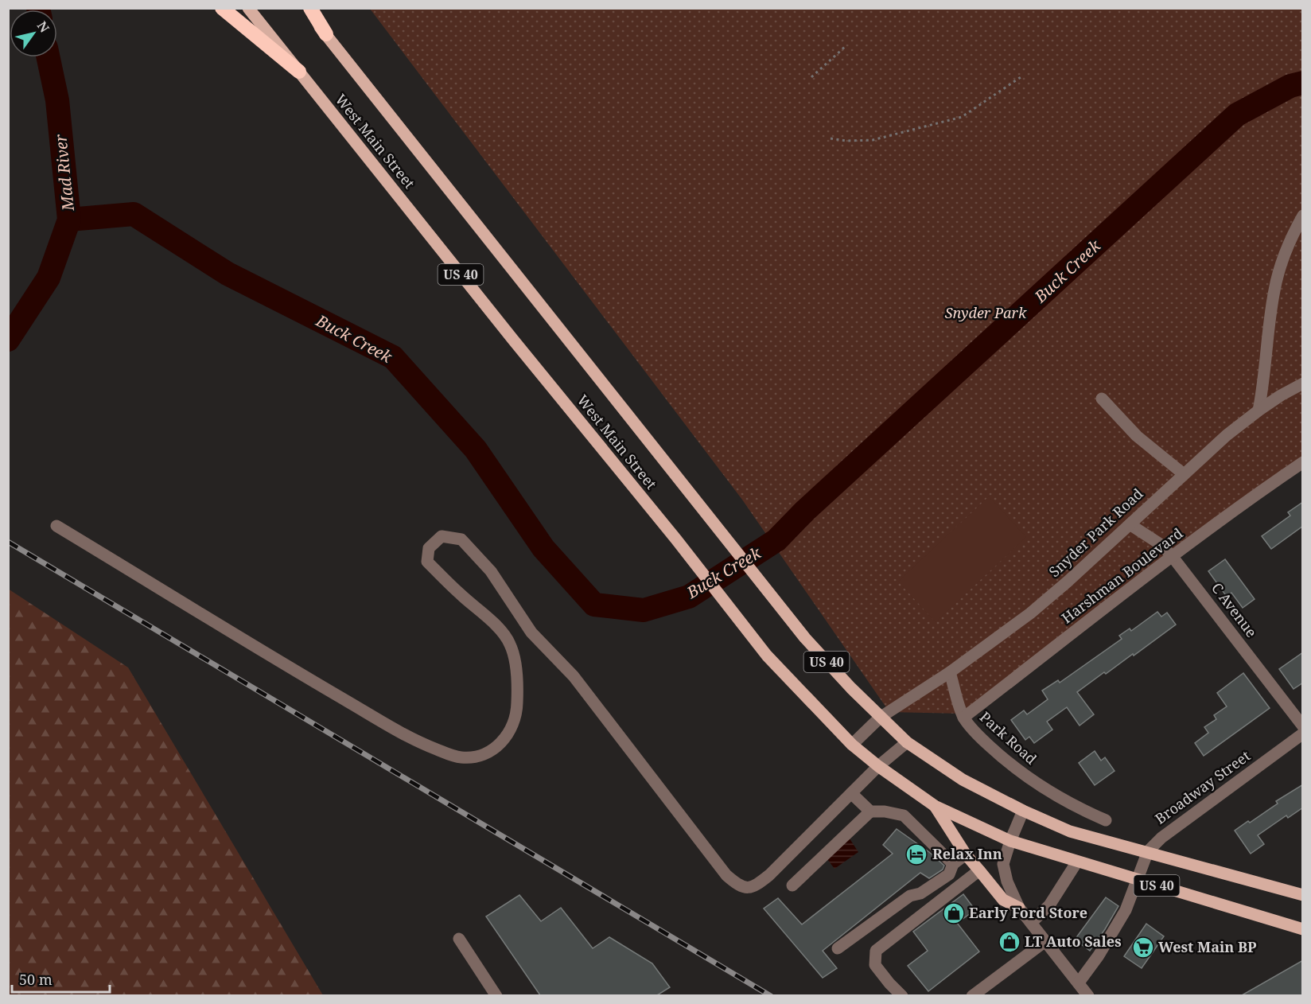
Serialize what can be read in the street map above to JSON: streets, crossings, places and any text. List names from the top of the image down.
{
  "streets": {
    "main road": ["West Main Street", "US 40"],
    "street": [
      "Snyder Park Road",
      "Harshman Boulevard",
      "C Avenue",
      "Park Road",
      "Broadway Street"
    ]
  },
  "crossings": [
    ["West Main Street", "US 40"],
    ["US 40", "Broadway Street"],
    ["Snyder Park Road", "C Avenue"],
    ["Snyder Park Road", "Park Road"],
    ["Harshman Boulevard", "C Avenue"],
    ["Harshman Boulevard", "Park Road"]
  ],
  "water": ["Mad River", "Buck Creek"],
  "parks": ["Snyder Park"],
  "places": {
    "hotel": ["Relax Inn"],
    "shop": ["Early Ford Store", "LT Auto Sales"],
    "supermarket": ["West Main BP"]
  },
  "scale_bar": "50 m",
  "north": "top right"
}
